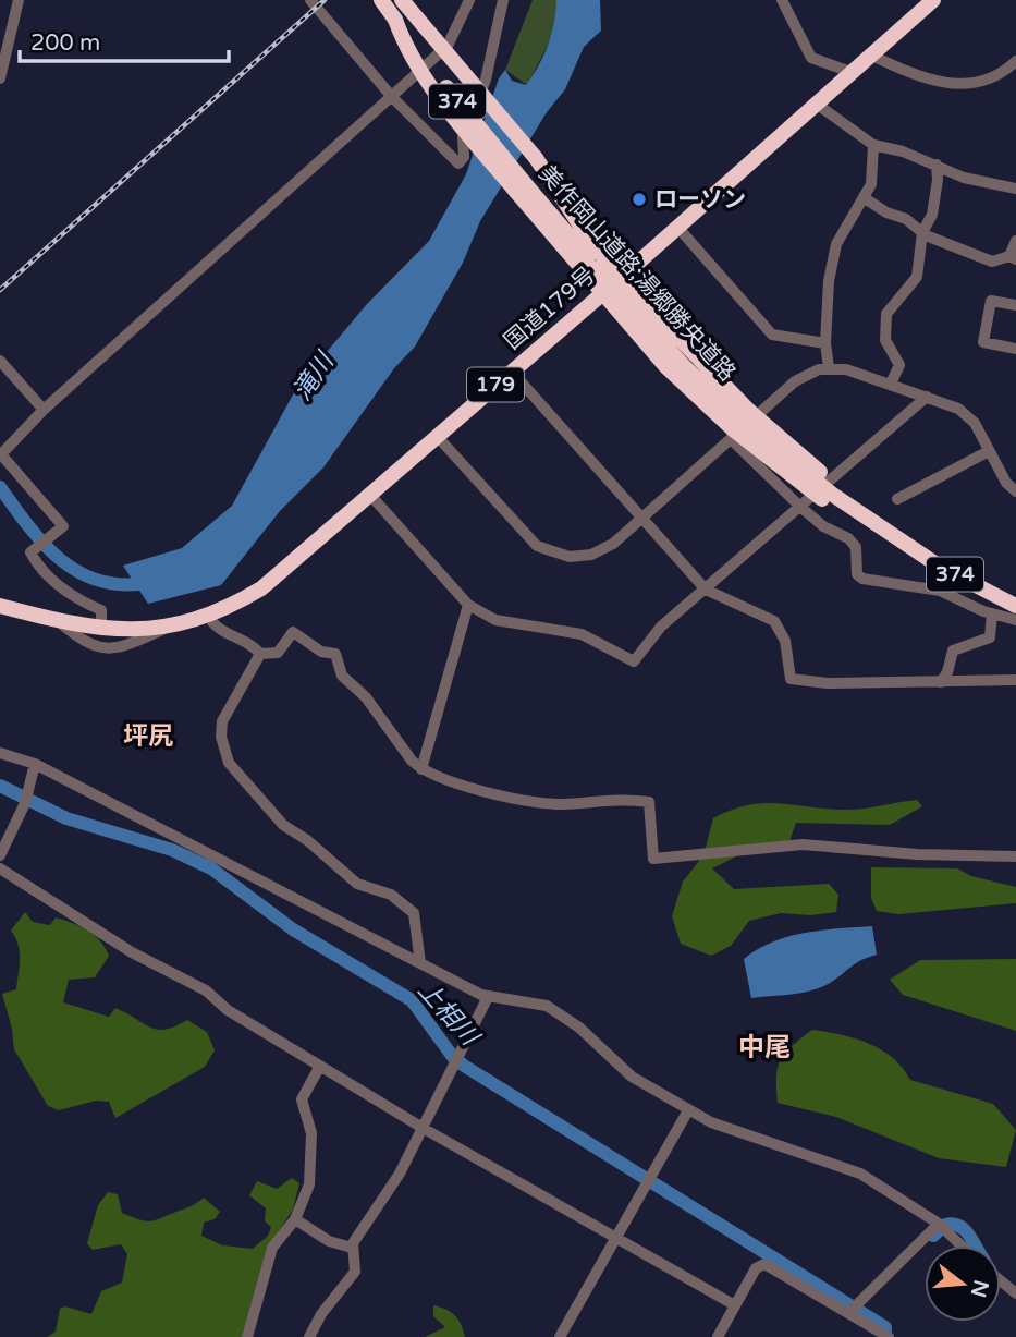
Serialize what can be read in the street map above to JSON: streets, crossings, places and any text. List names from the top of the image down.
{
  "streets": {
    "highway": [
      "374",
      "美作岡山道路;湯郷勝央道路",
      "国道179号",
      "179"
    ]
  },
  "districts": ["坪尻", "中尾"],
  "water": ["滝川", "上相川"],
  "places": ["ローソン"],
  "scale_bar": "200 m",
  "north": "right"
}
